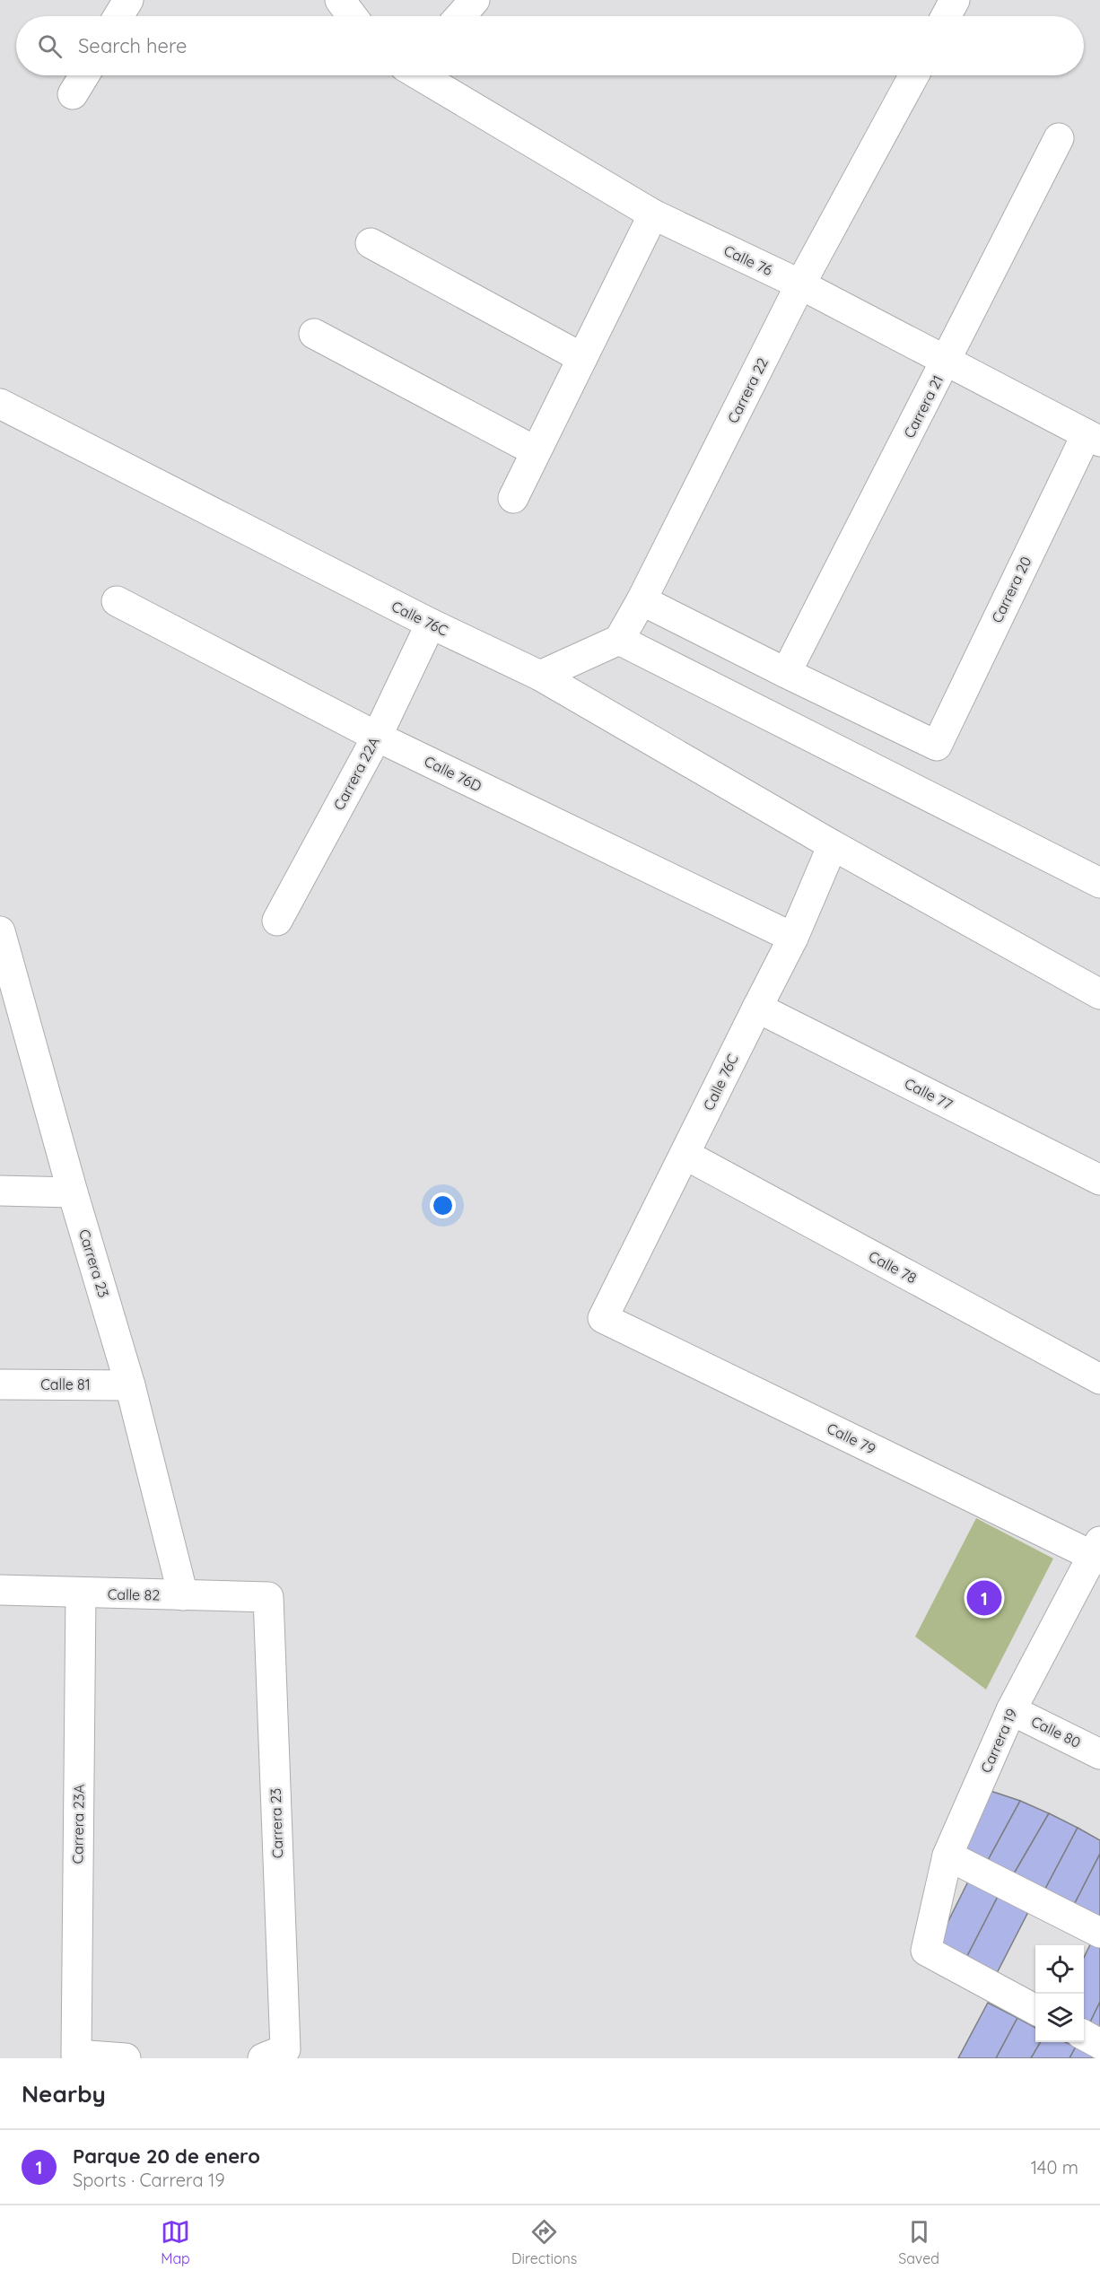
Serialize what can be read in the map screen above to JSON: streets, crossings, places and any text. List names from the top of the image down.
{
  "streets": {
    "street": [
      "Calle 76",
      "Carrera 22",
      "Carrera 21",
      "Carrera 20",
      "Calle 76C",
      "Carrera 22A",
      "Calle 76D",
      "Calle 77",
      "Carrera 23",
      "Calle 78",
      "Calle 81",
      "Calle 79",
      "Calle 82",
      "Calle 80",
      "Carrera 19",
      "Carrera 23A"
    ]
  },
  "crossings": [
    ["Calle 76", "Carrera 22"],
    ["Calle 76", "Carrera 21"],
    ["Calle 76", "Carrera 20"],
    ["Carrera 21", "Carrera 20"],
    ["Calle 76C", "Carrera 22A"],
    ["Calle 76C", "Calle 76D"],
    ["Calle 76C", "Calle 77"],
    ["Calle 76C", "Calle 78"],
    ["Calle 76C", "Calle 79"],
    ["Carrera 22A", "Calle 76D"],
    ["Carrera 23", "Calle 81"],
    ["Carrera 23", "Calle 82"],
    ["Calle 79", "Carrera 19"],
    ["Calle 82", "Carrera 23A"],
    ["Calle 80", "Carrera 19"]
  ],
  "page": {
    "search": "Search here",
    "pins": "1",
    "heading": "Nearby",
    "list": [
      {
        "mark": "1",
        "name": "Parque 20 de enero",
        "note": "Sports · Carrera 19",
        "value": "140 m"
      }
    ],
    "nav": ["Map", "Directions", "Saved"]
  }
}
